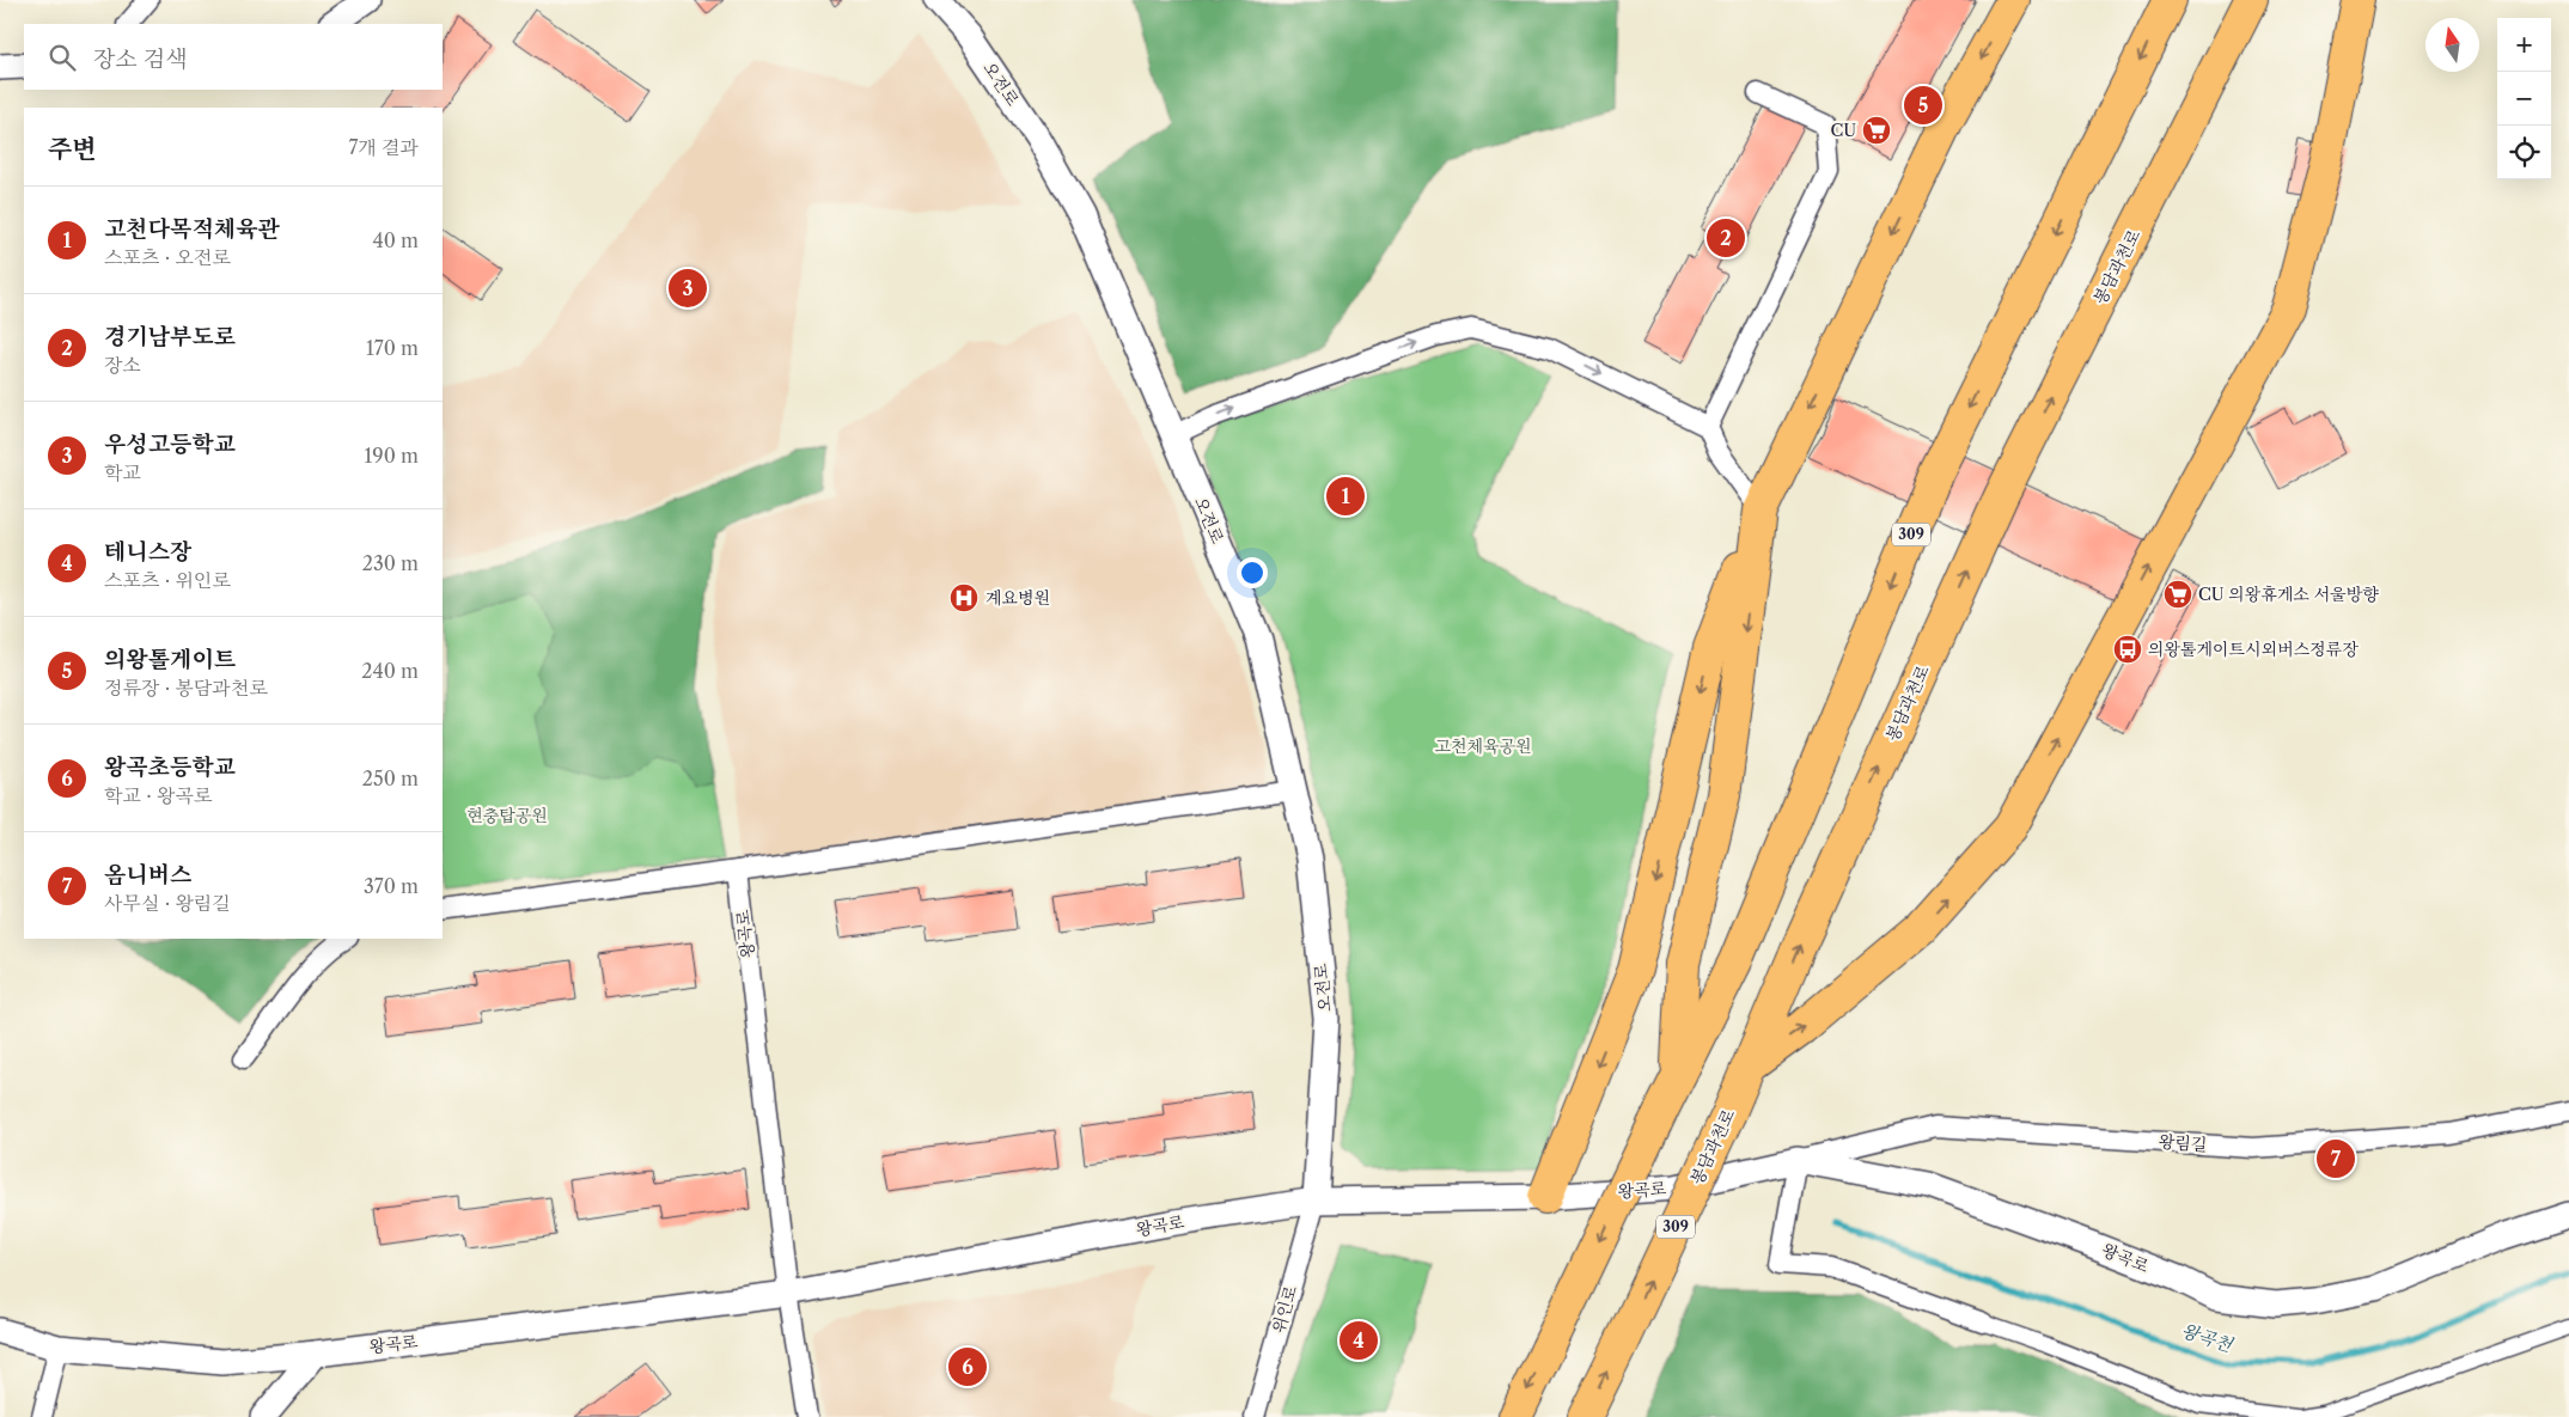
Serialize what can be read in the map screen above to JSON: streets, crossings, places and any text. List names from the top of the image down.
{
  "streets": {
    "highway": ["봉담과천로", "309"],
    "street": [
      "오전로",
      "왕곡로",
      "왕림길",
      "위인로"
    ]
  },
  "crossings": [
    ["오전로", "왕곡로"],
    ["오전로", "위인로"],
    ["왕곡로", "왕림길"],
    ["왕곡로", "위인로"]
  ],
  "water": ["왕곡천"],
  "parks": ["고천체육공원", "현충탑공원"],
  "places": {
    "supermarket": ["CU", "CU 의왕휴게소 서울방향"],
    "hospital": ["계요병원"],
    "bus stop": ["의왕톨게이트시외버스정류장"]
  },
  "north": "top",
  "page": {
    "map_buttons": ["+", "−"],
    "search": "장소 검색",
    "pins": [
      "5",
      "2",
      "3",
      "1",
      "7",
      "4",
      "6"
    ],
    "heading": ["주변", "7개 결과"],
    "list": [
      {
        "mark": "1",
        "name": "고천다목적체육관",
        "note": "스포츠 · 오전로",
        "value": "40 m"
      },
      {
        "mark": "2",
        "name": "경기남부도로",
        "note": "장소",
        "value": "170 m"
      },
      {
        "mark": "3",
        "name": "우성고등학교",
        "note": "학교",
        "value": "190 m"
      },
      {
        "mark": "4",
        "name": "테니스장",
        "note": "스포츠 · 위인로",
        "value": "230 m"
      },
      {
        "mark": "5",
        "name": "의왕톨게이트",
        "note": "정류장 · 봉담과천로",
        "value": "240 m"
      },
      {
        "mark": "6",
        "name": "왕곡초등학교",
        "note": "학교 · 왕곡로",
        "value": "250 m"
      },
      {
        "mark": "7",
        "name": "옴니버스",
        "note": "사무실 · 왕림길",
        "value": "370 m"
      }
    ]
  }
}
